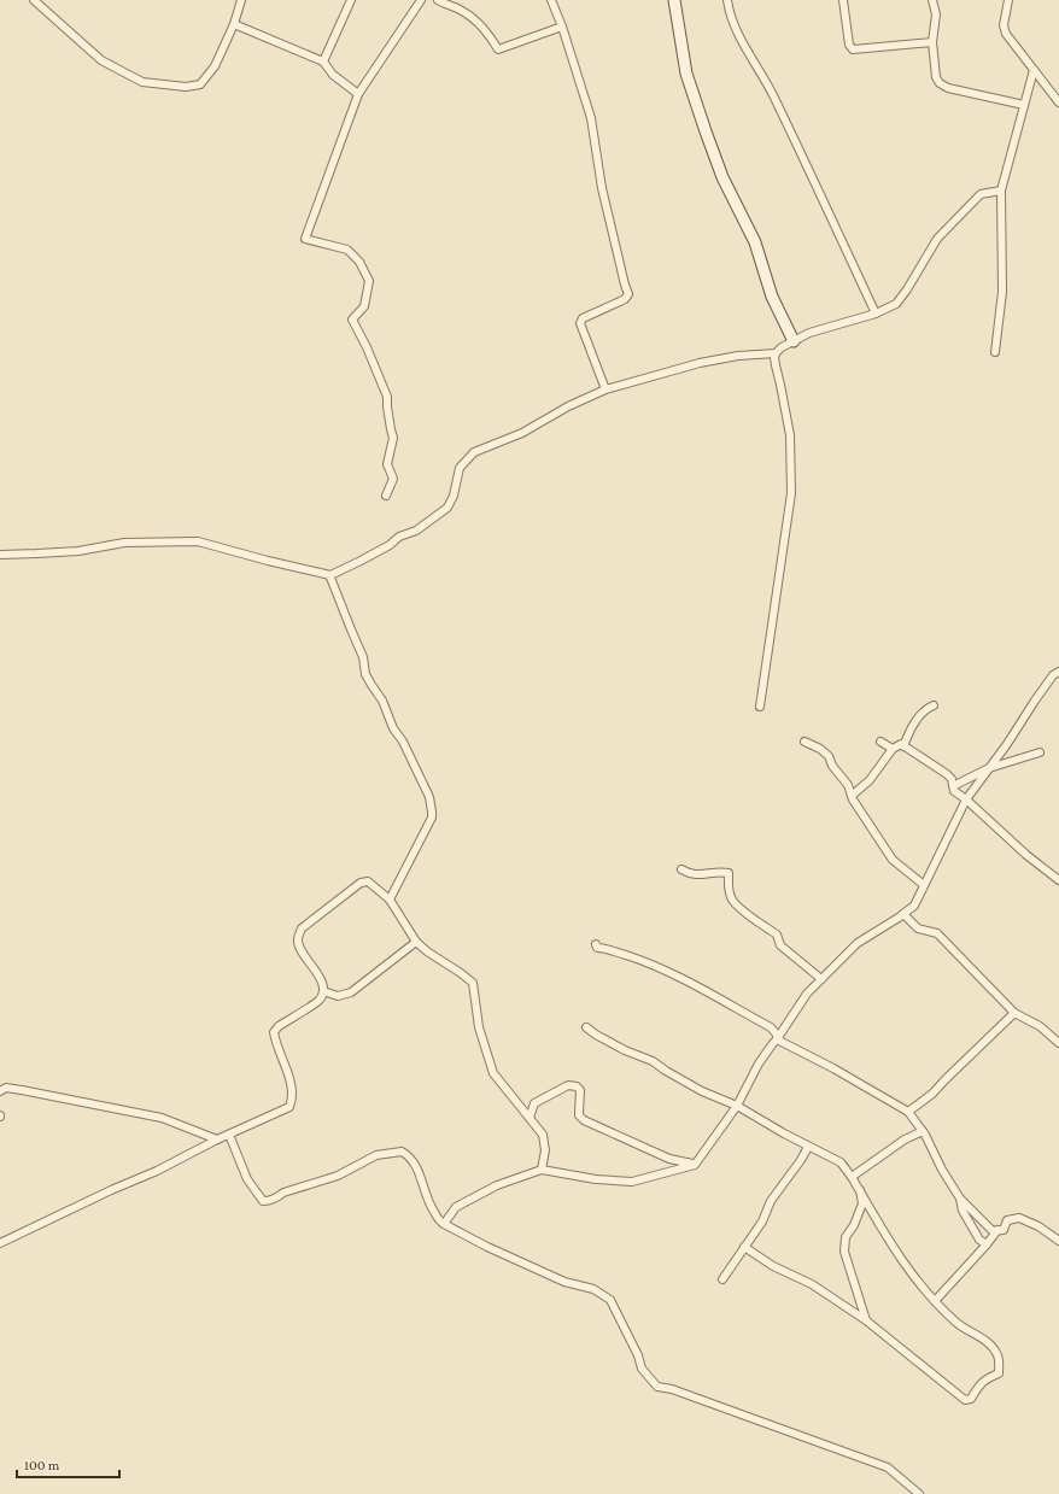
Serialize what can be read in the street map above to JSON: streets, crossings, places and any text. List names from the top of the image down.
{
  "scale_bar": "100 m"
}
